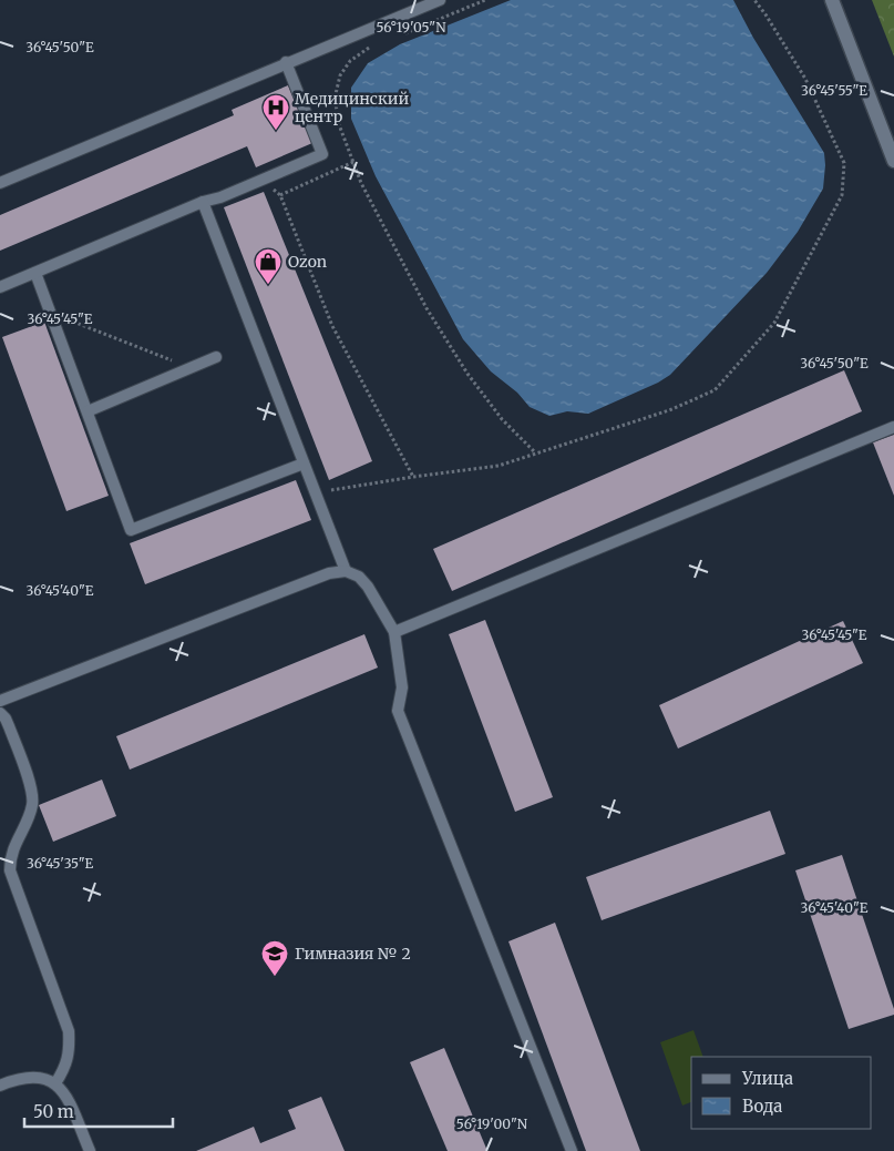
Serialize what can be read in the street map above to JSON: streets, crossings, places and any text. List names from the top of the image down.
{
  "places": {
    "hospital": ["Медицинский центр"],
    "shop": ["Ozon"],
    "school or university": ["Гимназия № 2"]
  },
  "legend": ["Улица", "Вода"],
  "scale_bar": "50 m",
  "coordinates": [
    "56°19'05\"N",
    "36°45'50\"E",
    "36°45'55\"E",
    "36°45'45\"E",
    "36°45'40\"E",
    "36°45'35\"E",
    "56°19'00\"N"
  ]
}
